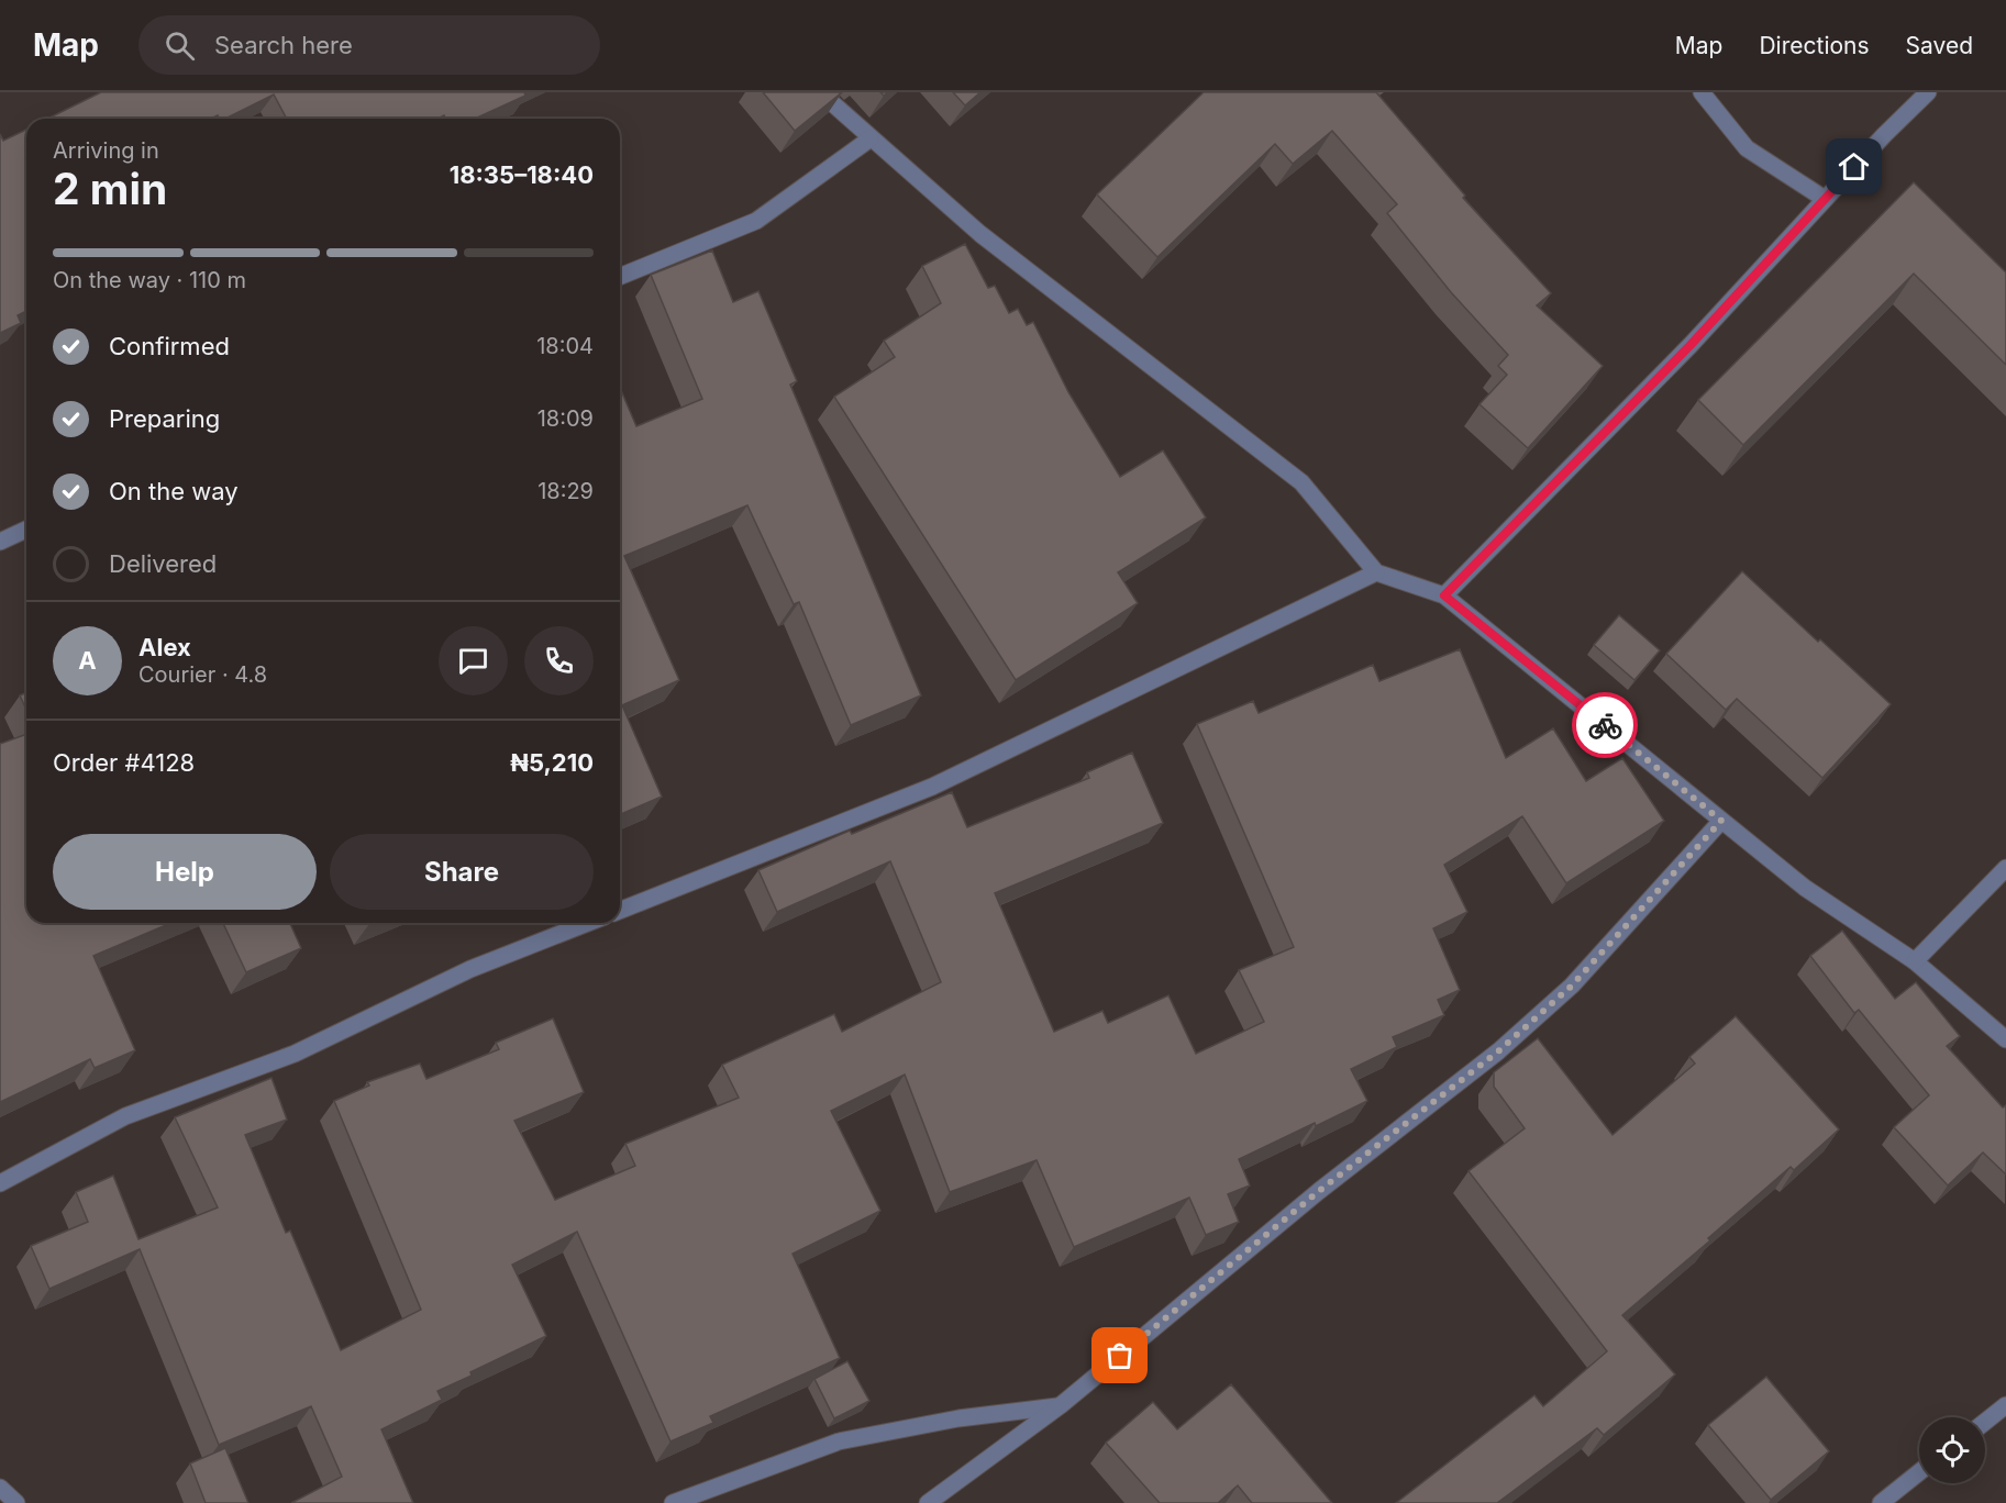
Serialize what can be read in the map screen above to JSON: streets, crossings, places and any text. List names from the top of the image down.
{
  "page": {
    "header": "Map",
    "search": "Search here",
    "nav": ["Map", "Directions", "Saved"],
    "heading": ["2 min", "Arriving in", "18:35–18:40"],
    "panel": [
      "Alex",
      "Courier · 4.8",
      "Order #4128",
      "₦5,210"
    ],
    "bar": "On the way · 110 m",
    "list": [
      ["Confirmed", "18:04"],
      ["Preparing", "18:09"],
      ["On the way", "18:29"],
      "Delivered"
    ],
    "round": "A",
    "buttons": ["Help", "Share"]
  }
}
